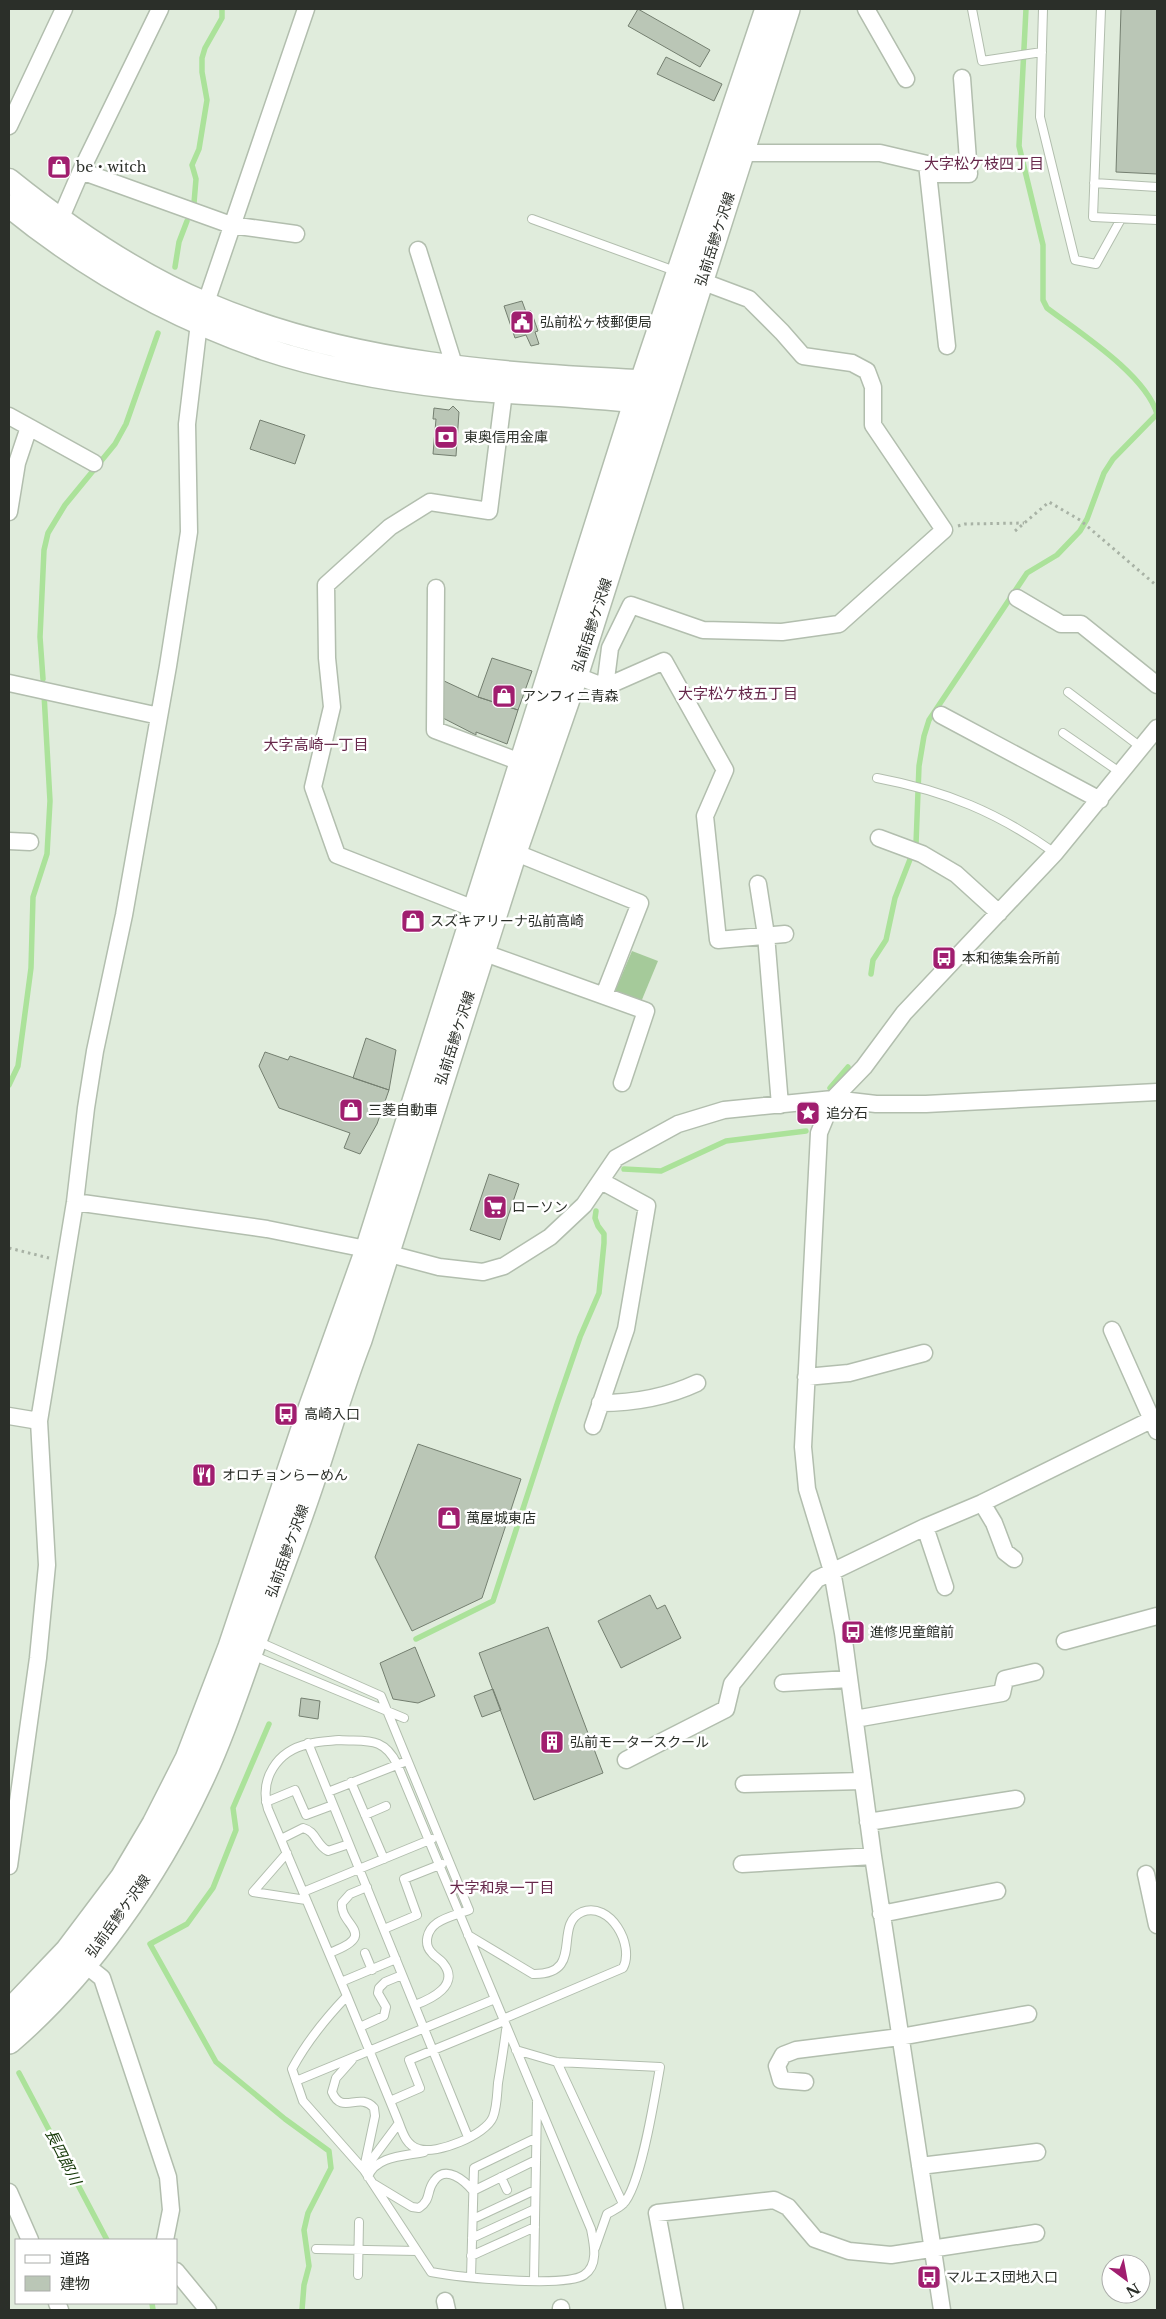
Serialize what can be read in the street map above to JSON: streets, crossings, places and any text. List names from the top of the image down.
{
  "streets": {
    "main road": ["弘前岳鰺ケ沢線"]
  },
  "districts": [
    "大字松ケ枝四丁目",
    "大字松ケ枝五丁目",
    "大字高崎一丁目",
    "大字和泉一丁目"
  ],
  "water": ["長四郎川"],
  "places": {
    "shop": [
      "be・witch",
      "アンフィニ青森",
      "スズキアリーナ弘前高崎",
      "三菱自動車",
      "萬屋城東店"
    ],
    "public building": ["弘前松ヶ枝郵便局"],
    "bank": ["東奥信用金庫"],
    "bus stop": [
      "本和徳集会所前",
      "高崎入口",
      "進修児童館前",
      "マルエス団地入口"
    ],
    "place": ["追分石"],
    "supermarket": ["ローソン"],
    "restaurant": ["オロチョンらーめん"],
    "building": ["弘前モータースクール"]
  },
  "legend": ["道路", "建物"],
  "north": "bottom right"
}
